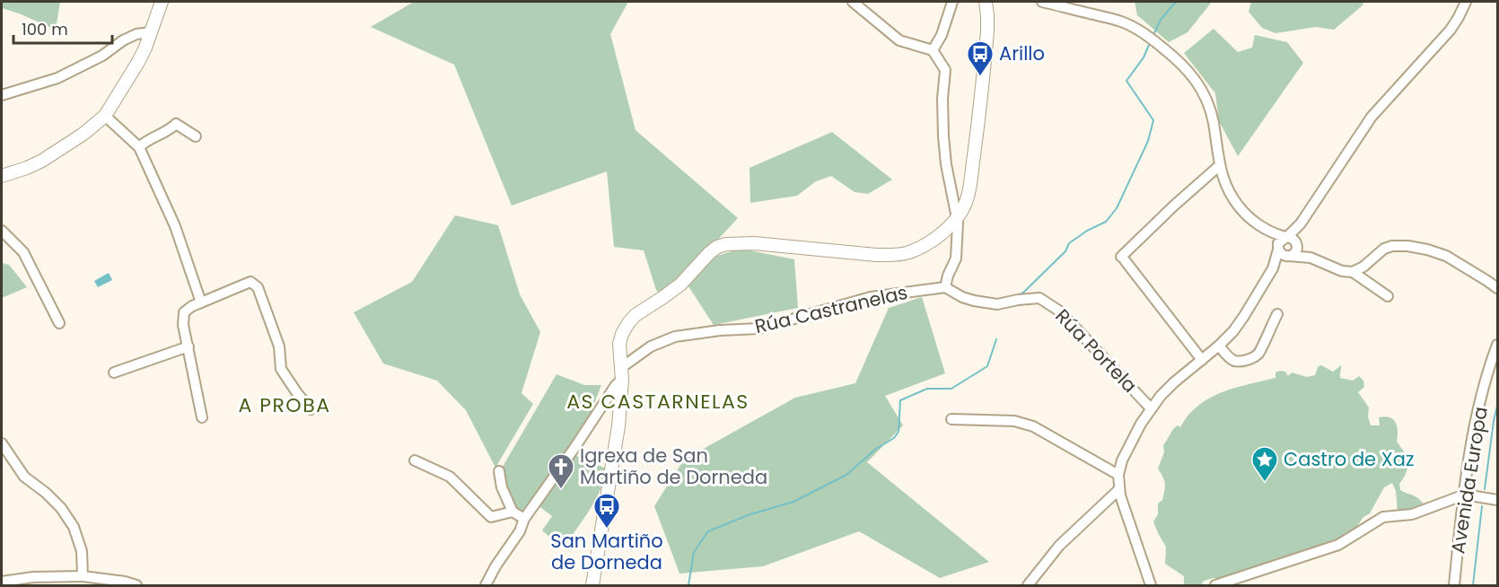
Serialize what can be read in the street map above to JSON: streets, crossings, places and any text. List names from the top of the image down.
{
  "streets": {
    "street": ["Rúa Castranelas", "Rúa Portela", "Avenida Europa"]
  },
  "crossings": [
    ["Rúa Castranelas", "Rúa Portela"]
  ],
  "districts": ["AS CASTARNELAS", "A PROBA"],
  "places": {
    "bus stop": ["Arillo", "San Martiño de Dorneda"],
    "place": ["Castro de Xaz"],
    "church": ["Igrexa de San Martiño de Dorneda"]
  },
  "scale_bar": "100 m"
}
